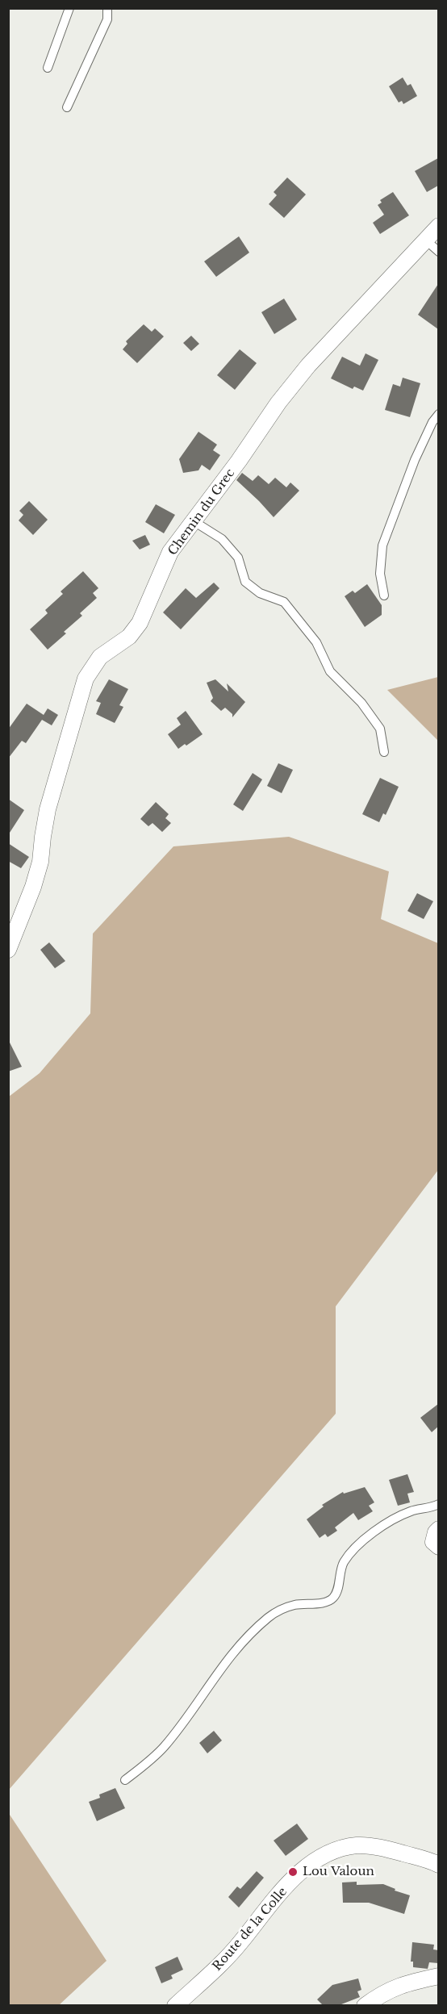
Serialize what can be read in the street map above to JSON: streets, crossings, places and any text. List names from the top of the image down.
{
  "streets": {
    "street": ["Chemin du Grec", "Route de la Colle"]
  },
  "places": ["Lou Valoun"]
}
